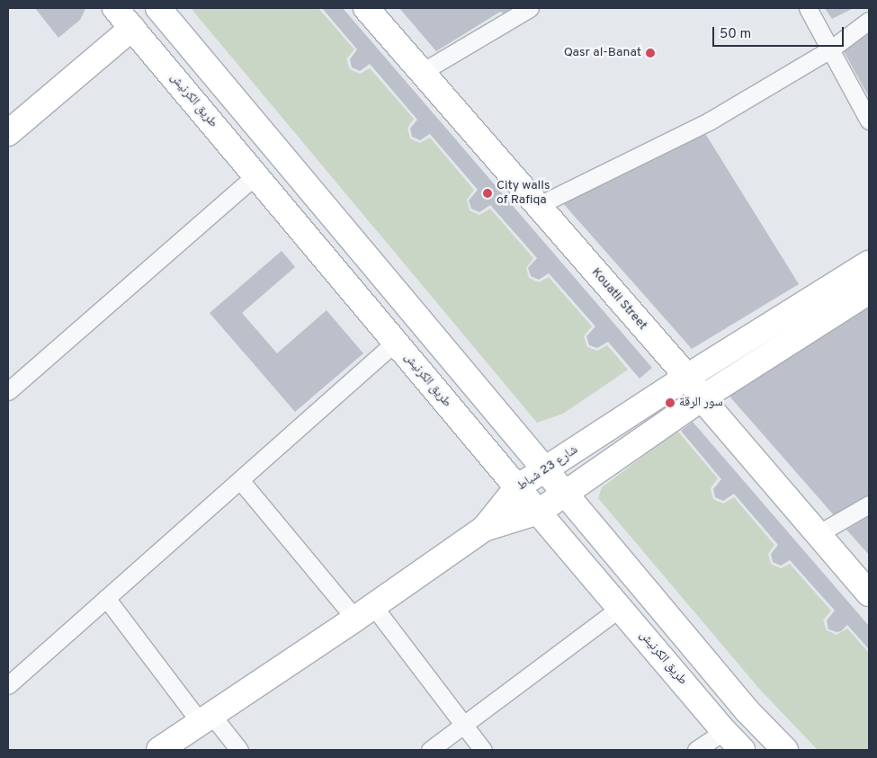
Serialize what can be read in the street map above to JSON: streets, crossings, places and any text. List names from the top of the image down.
{
  "streets": {
    "main road": ["طريق الكرنيش", "Kouatli Street", "شارع 23 شباط"]
  },
  "crossings": [
    ["طريق الكرنيش", "شارع 23 شباط"],
    ["Kouatli Street", "شارع 23 شباط"]
  ],
  "places": ["Qasr al-Banat", "City walls of Rafiqa", "سور الرقة"],
  "scale_bar": "50 m"
}
